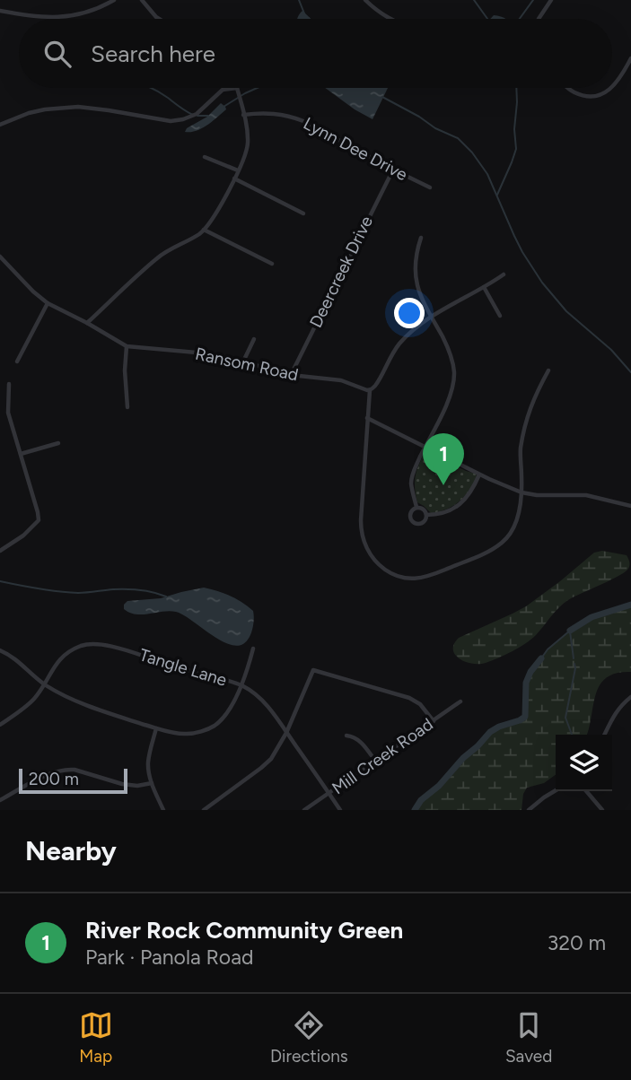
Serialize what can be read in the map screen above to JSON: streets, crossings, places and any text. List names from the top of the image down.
{
  "streets": {
    "street": [
      "Lynn Dee Drive",
      "Deercreek Drive",
      "Ransom Road",
      "Tangle Lane",
      "Mill Creek Road"
    ]
  },
  "crossings": [
    ["Lynn Dee Drive", "Deercreek Drive"],
    ["Deercreek Drive", "Ransom Road"],
    ["Tangle Lane", "Mill Creek Road"]
  ],
  "scale_bar": "200 m",
  "page": {
    "search": "Search here",
    "pins": "1",
    "scale": "200 m",
    "heading": "Nearby",
    "list": [
      {
        "mark": "1",
        "name": "River Rock Community Green",
        "note": "Park · Panola Road",
        "value": "320 m"
      }
    ],
    "nav": ["Map", "Directions", "Saved"]
  }
}
